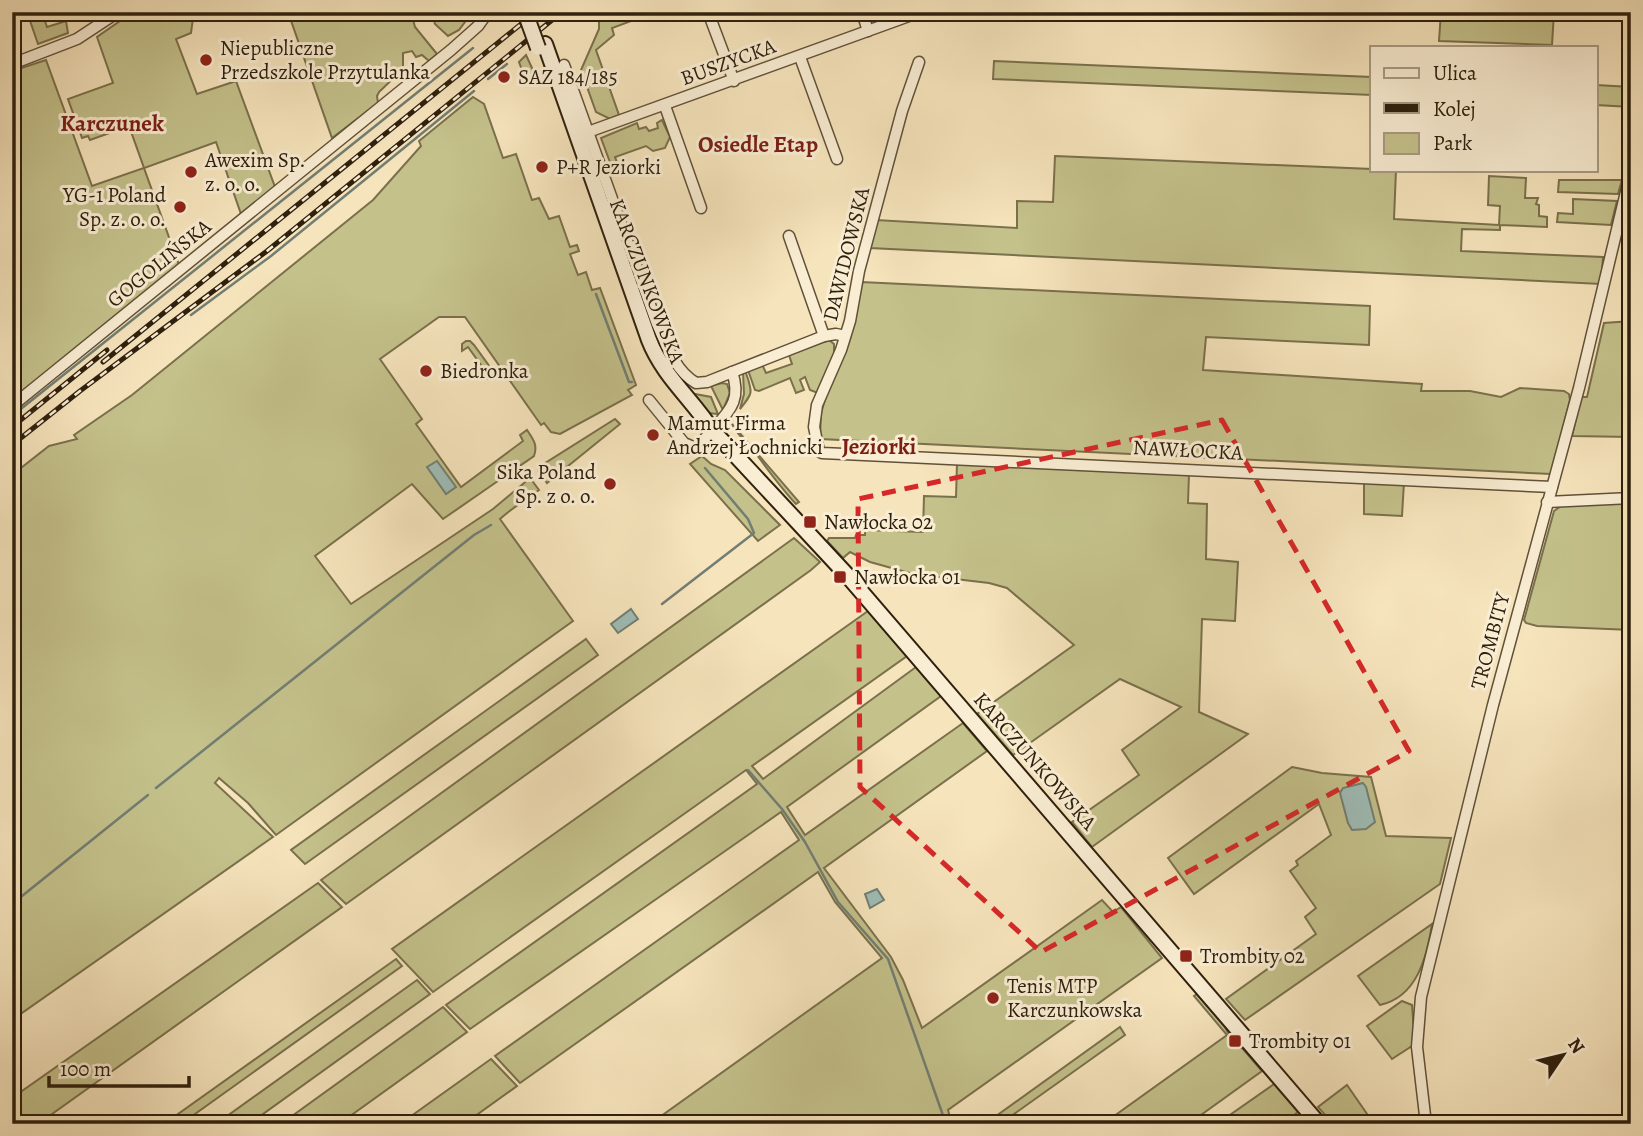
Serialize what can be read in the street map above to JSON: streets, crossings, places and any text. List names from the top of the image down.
{
  "streets": {
    "street": [
      "BUSZYCKA",
      "DAWIDOWSKA",
      "GOGOLIŃSKA",
      "KARCZUNKOWSKA",
      "NAWŁOCKA",
      "TROMBITY"
    ]
  },
  "crossings": [
    ["BUSZYCKA", "KARCZUNKOWSKA"],
    ["DAWIDOWSKA", "NAWŁOCKA"],
    ["NAWŁOCKA", "TROMBITY"]
  ],
  "districts": ["Karczunek", "Osiedle Etap", "Jeziorki"],
  "places": {
    "other": [
      "Niepubliczne Przedszkole Przytulanka",
      "SAZ 184/185",
      "P+R Jeziorki",
      "Awexim Sp. z. o. o.",
      "YG-1 Poland Sp. z. o. o.",
      "Biedronka",
      "Mamut Firma Andrzej Łochnicki",
      "Sika Poland Sp. z o. o.",
      "Tenis MTP Karczunkowska"
    ],
    "transit": [
      "Nawłocka 02",
      "Nawłocka 01",
      "Trombity 02",
      "Trombity 01"
    ]
  },
  "legend": ["Ulica", "Kolej", "Park"],
  "scale_bar": "100 m",
  "north": "top right"
}
